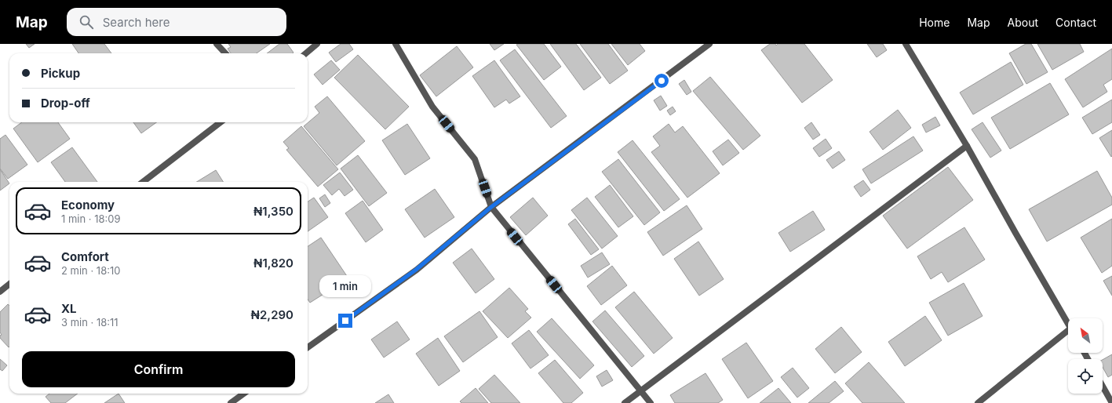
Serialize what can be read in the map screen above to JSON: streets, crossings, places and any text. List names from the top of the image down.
{
  "north": "top left",
  "page": {
    "header": "Map",
    "search": "Search here",
    "nav": [
      "Home",
      "Map",
      "About",
      "Contact"
    ],
    "banner": ["Pickup", "Drop-off"],
    "list": [
      {
        "name": "Economy",
        "note": "1 min · 18:09",
        "value": "₦1,350"
      },
      {
        "name": "Comfort",
        "note": "2 min · 18:10",
        "value": "₦1,820"
      },
      {
        "name": "XL",
        "note": "3 min · 18:11",
        "value": "₦2,290"
      }
    ],
    "bubble": "1 min",
    "buttons": "Confirm"
  }
}
